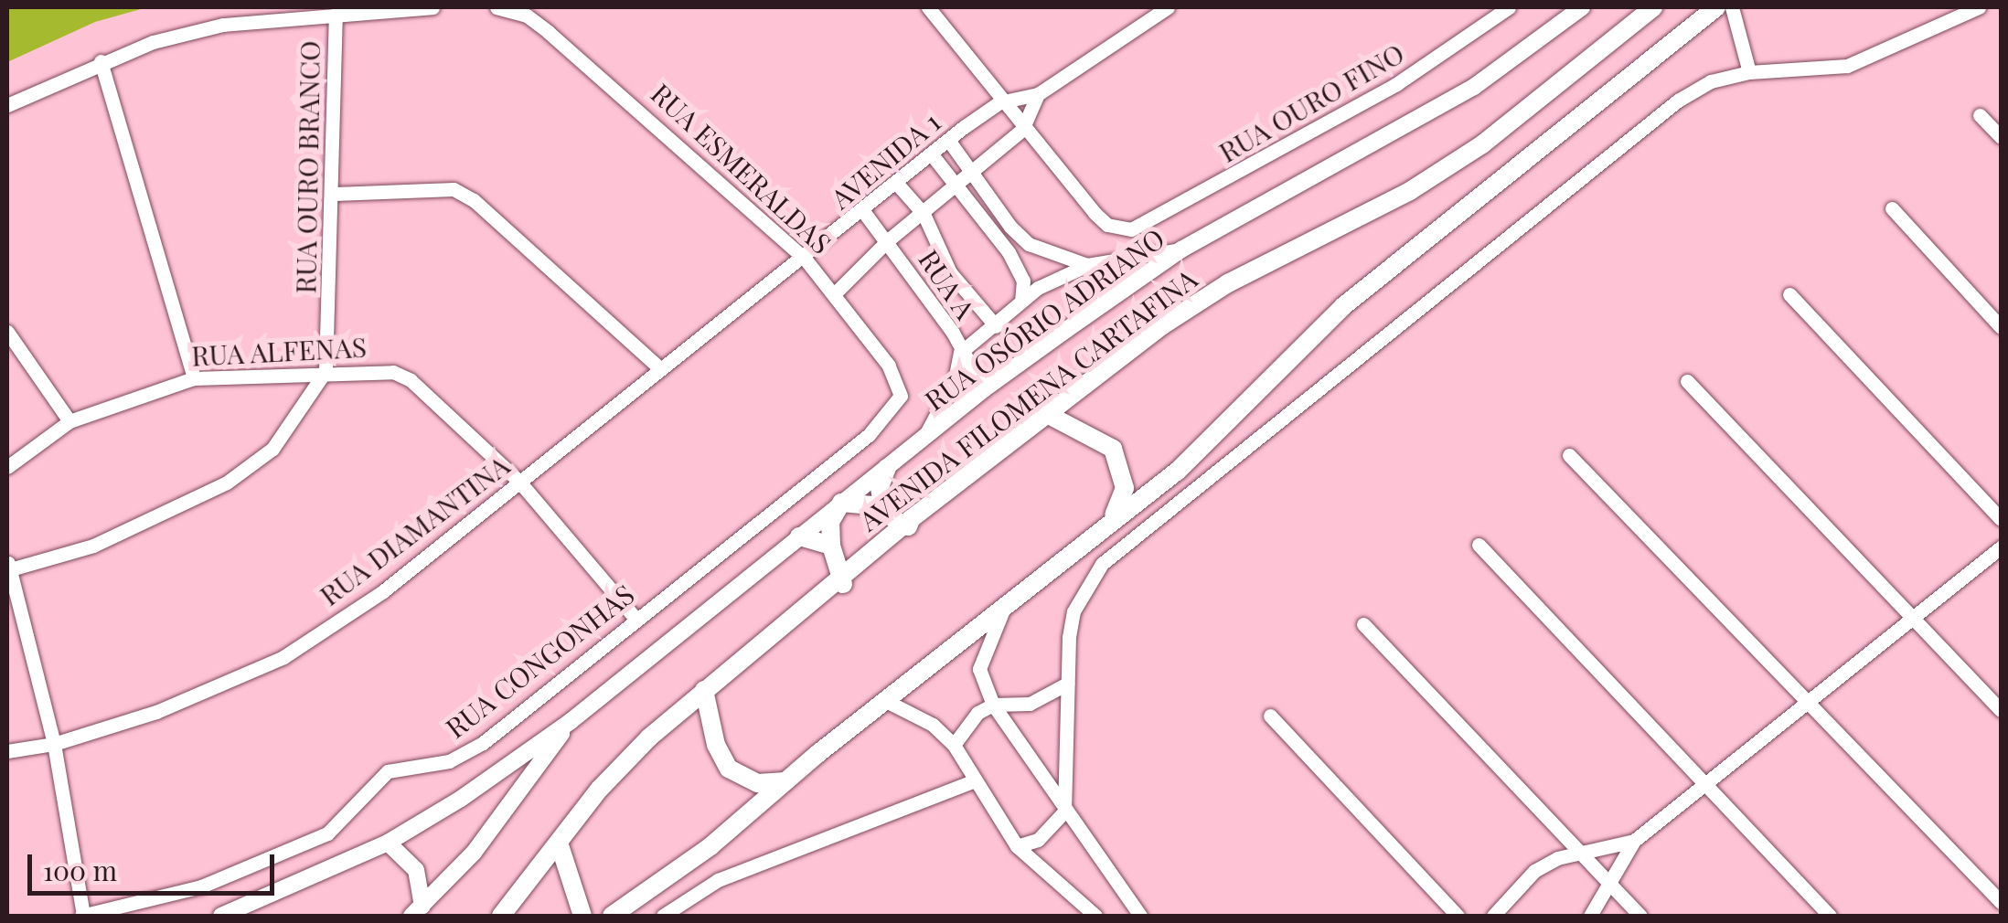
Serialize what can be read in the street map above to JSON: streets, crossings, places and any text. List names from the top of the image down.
{
  "streets": {
    "main road": ["AVENIDA FILOMENA CARTAFINA"],
    "street": [
      "RUA OURO FINO",
      "AVENIDA 1",
      "RUA OURO BRANCO",
      "RUA ESMERALDAS",
      "RUA A",
      "RUA OSÓRIO ADRIANO",
      "RUA ALFENAS",
      "RUA DIAMANTINA",
      "RUA CONGONHAS"
    ]
  },
  "crossings": [
    ["AVENIDA 1", "RUA ESMERALDAS"],
    ["AVENIDA 1", "RUA A"],
    ["AVENIDA 1", "RUA DIAMANTINA"],
    ["RUA OURO BRANCO", "RUA ALFENAS"],
    ["RUA ESMERALDAS", "RUA DIAMANTINA"],
    ["RUA ESMERALDAS", "RUA CONGONHAS"],
    ["RUA A", "RUA OSÓRIO ADRIANO"],
    ["RUA ALFENAS", "RUA DIAMANTINA"],
    ["RUA ALFENAS", "RUA CONGONHAS"]
  ],
  "scale_bar": "100 m"
}
